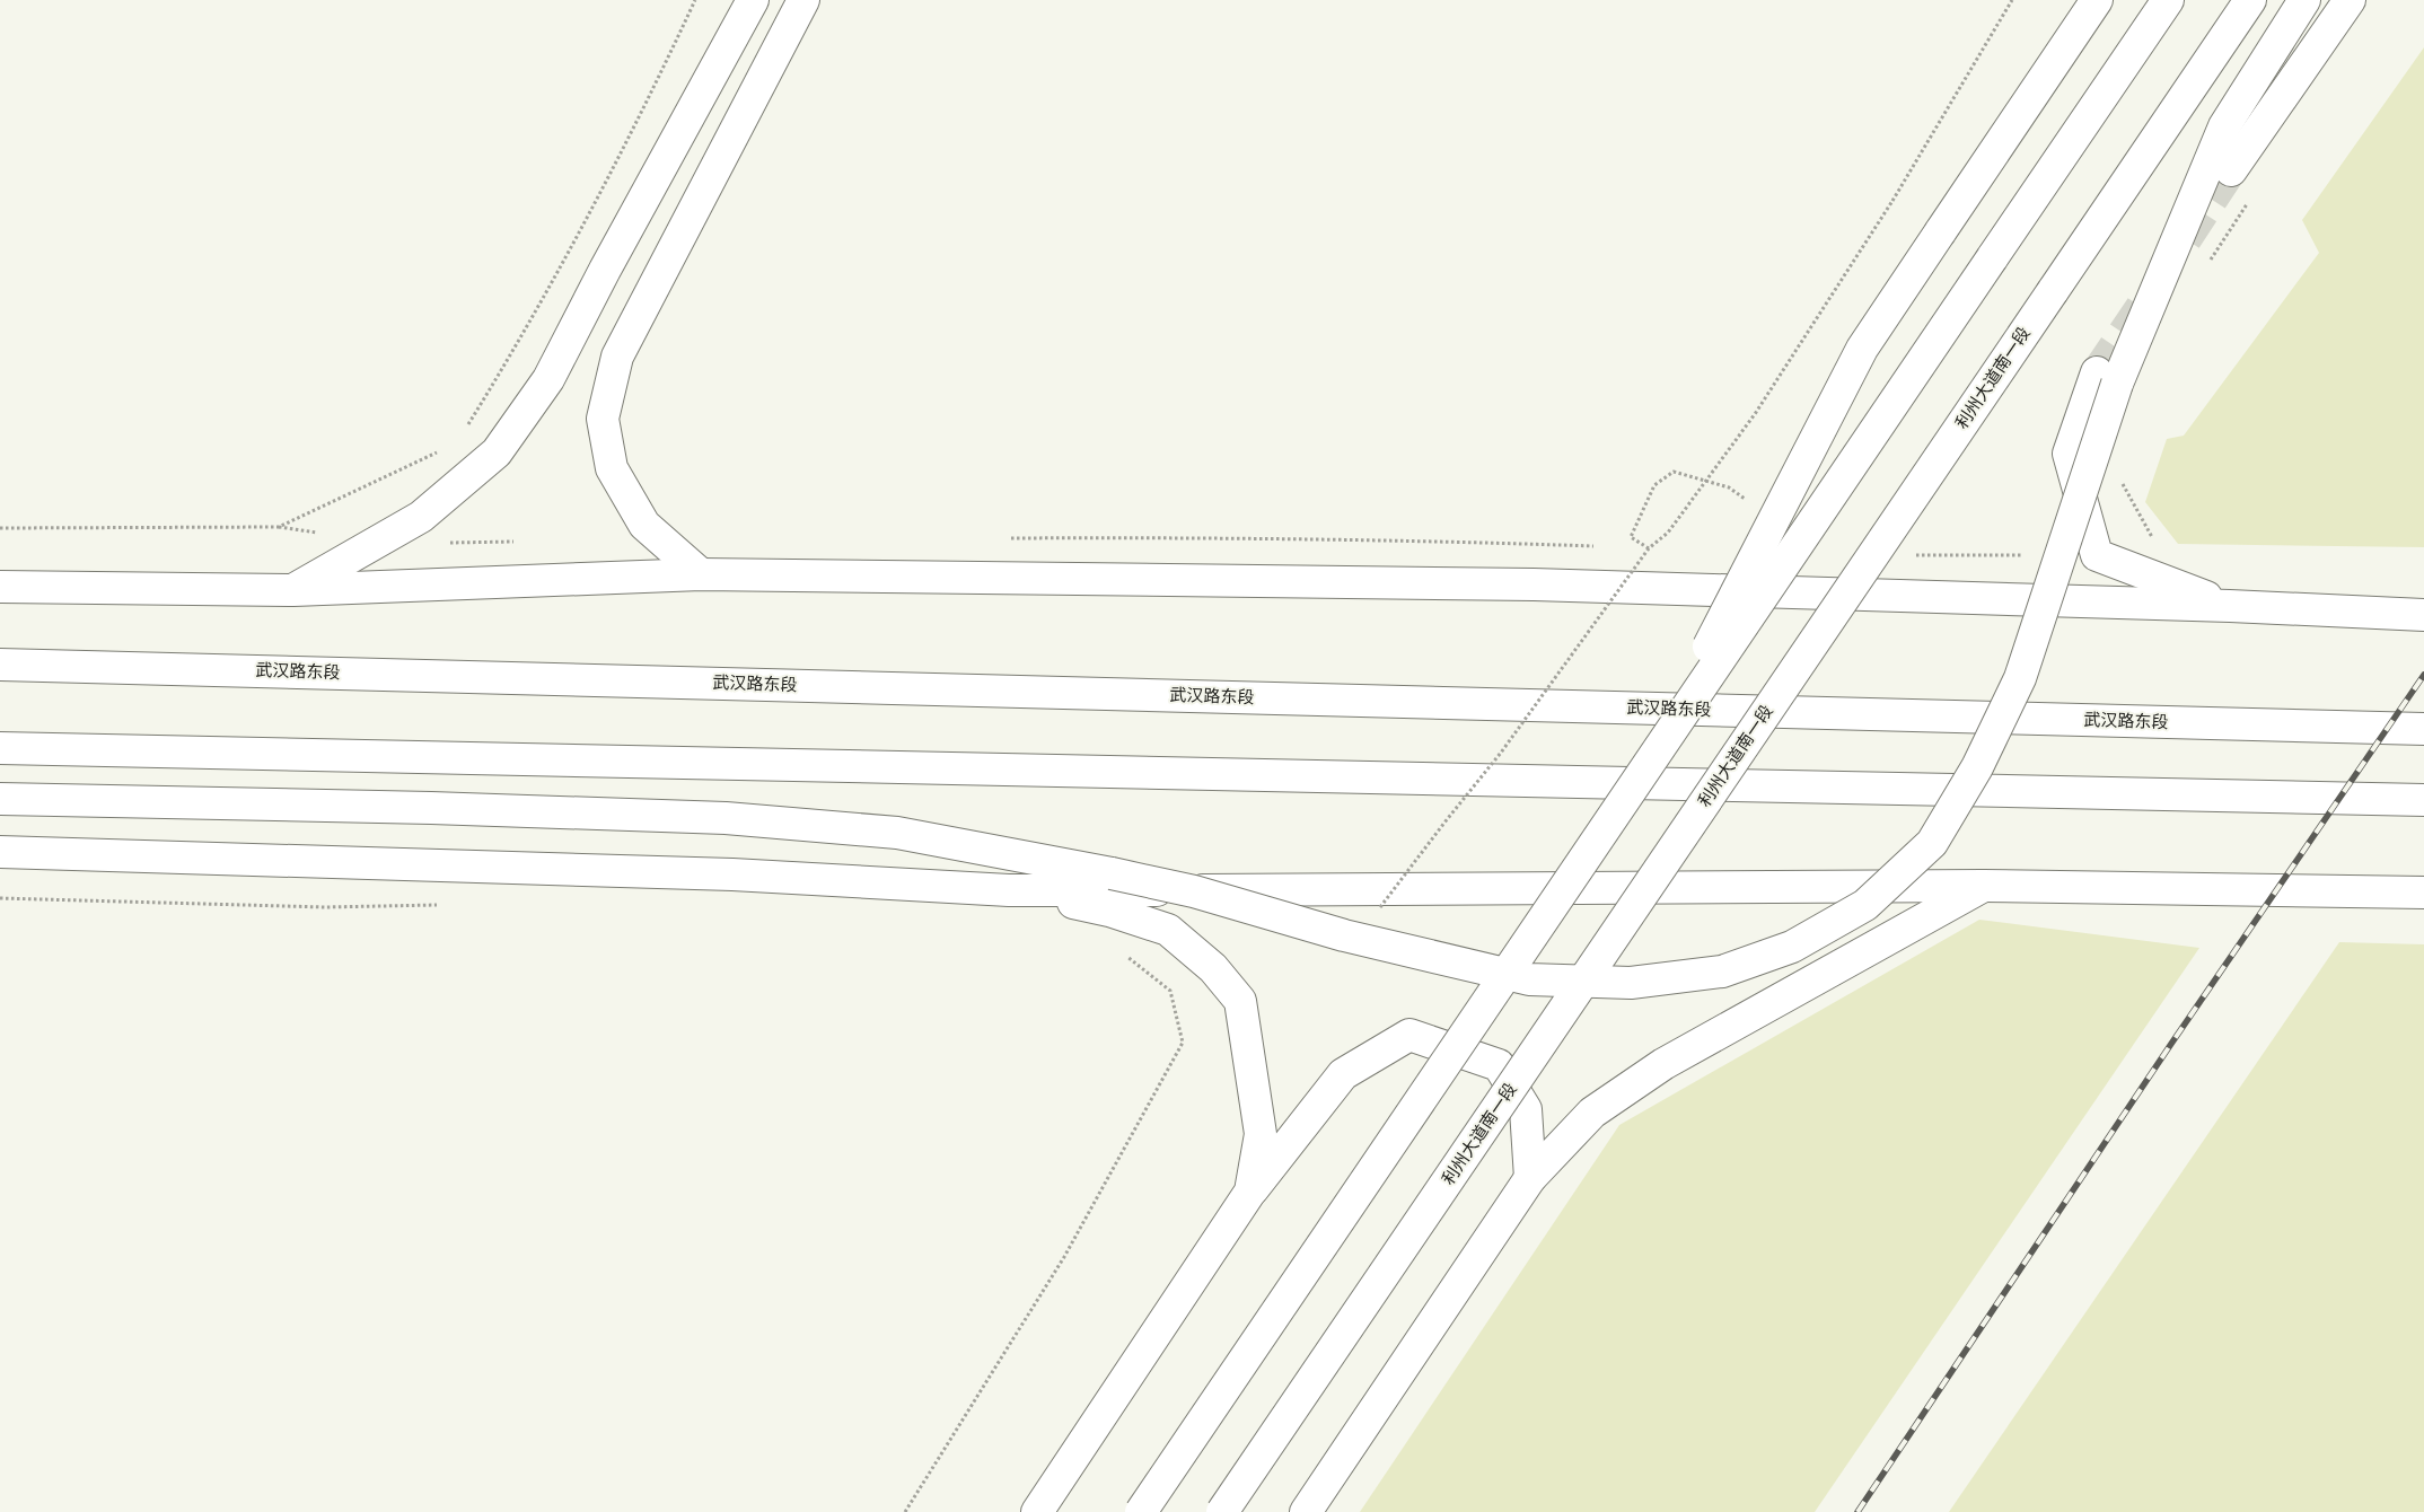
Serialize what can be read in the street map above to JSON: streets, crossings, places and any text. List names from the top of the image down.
{
  "streets": {
    "main road": ["利州大道南一段", "武汉路东段"]
  }
}
